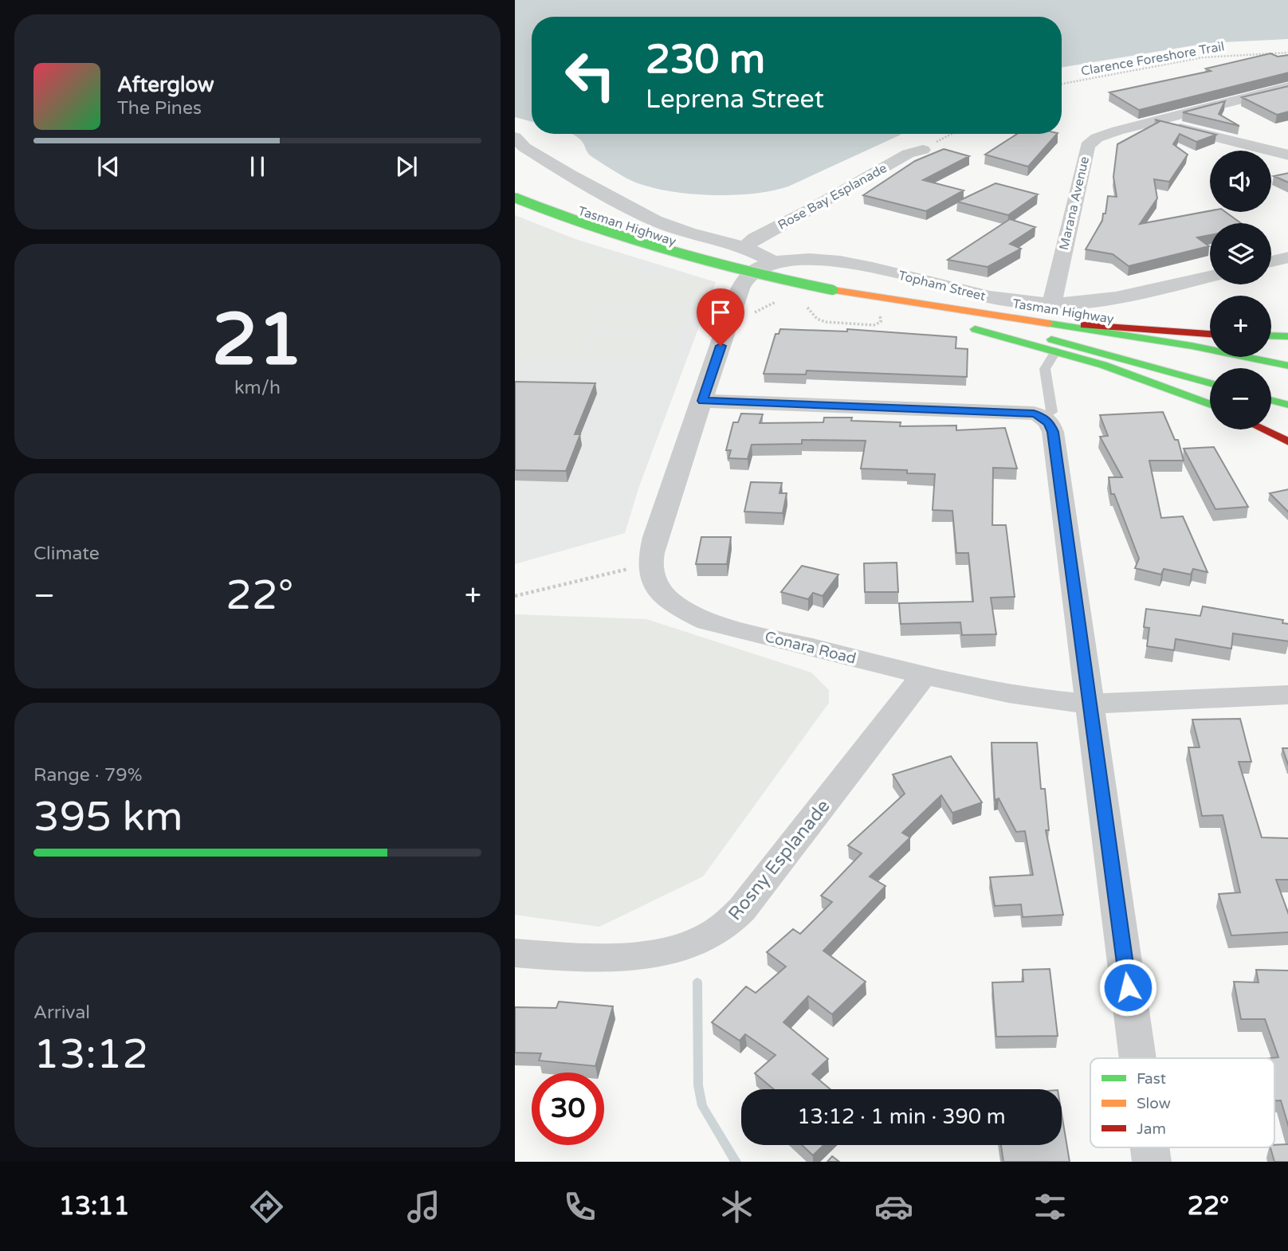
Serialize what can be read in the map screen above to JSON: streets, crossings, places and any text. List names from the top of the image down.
{
  "streets": {
    "main road": ["Tasman Highway"],
    "street": [
      "Rose Bay Esplanade",
      "Marana Avenue",
      "Topham Street",
      "Conara Road",
      "Rosny Esplanade"
    ],
    "path": ["Clarence Foreshore Trail"]
  },
  "crossings": [
    ["Marana Avenue", "Topham Street"],
    ["Topham Street", "Conara Road"],
    ["Conara Road", "Rosny Esplanade"]
  ],
  "legend": ["Fast", "Slow", "Jam"],
  "page": {
    "turn": ["230 m", "Leprena Street"],
    "song": ["Afterglow", "The Pines"],
    "map_buttons": ["+", "−"],
    "tile": [
      ["21", "km/h"],
      "Climate",
      ["Range · 79%", "395 km"],
      ["Arrival", "13:12"]
    ],
    "heat": ["−", "22°", "+"],
    "limit": "30",
    "trip": "13:12 · 1 min · 390 m",
    "tabs": ["13:11", "22°"]
  }
}
